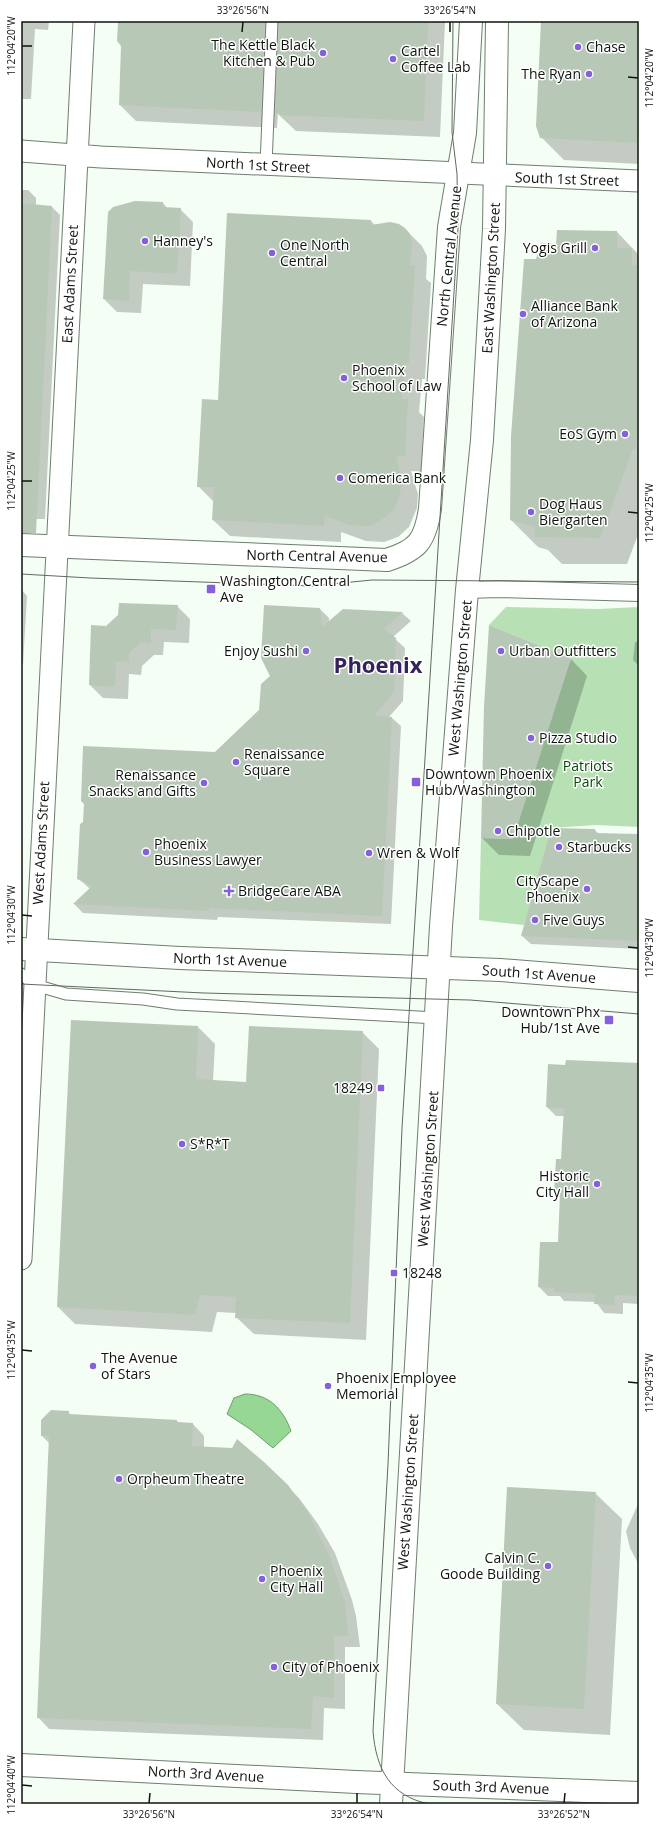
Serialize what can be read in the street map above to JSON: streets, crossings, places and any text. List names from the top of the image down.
{
  "streets": {
    "main road": [
      "North Central Avenue",
      "East Washington Street",
      "West Washington Street",
      "North 1st Avenue",
      "South 1st Avenue",
      "North 3rd Avenue",
      "South 3rd Avenue"
    ],
    "street": [
      "North 1st Street",
      "South 1st Street",
      "East Adams Street",
      "West Adams Street"
    ]
  },
  "crossings": [
    ["North 1st Street", "South 1st Street"],
    ["North 1st Street", "North Central Avenue"],
    ["North 1st Street", "East Washington Street"],
    ["North 1st Street", "East Adams Street"],
    ["South 1st Street", "East Washington Street"],
    ["North Central Avenue", "East Adams Street"],
    ["North Central Avenue", "West Adams Street"],
    ["East Washington Street", "West Washington Street"],
    ["East Adams Street", "West Adams Street"],
    ["West Washington Street", "North 1st Avenue"],
    ["West Washington Street", "South 1st Avenue"],
    ["West Washington Street", "North 3rd Avenue"],
    ["West Washington Street", "South 3rd Avenue"],
    ["West Adams Street", "North 1st Avenue"],
    ["North 1st Avenue", "South 1st Avenue"],
    ["North 3rd Avenue", "South 3rd Avenue"]
  ],
  "districts": ["Phoenix"],
  "parks": ["Patriots Park"],
  "places": {
    "other": [
      "Chase",
      "The Kettle Black Kitchen & Pub",
      "Cartel Coffee Lab",
      "The Ryan",
      "Hanney's",
      "Yogis Grill",
      "One North Central",
      "Alliance Bank of Arizona",
      "Phoenix School of Law",
      "EoS Gym",
      "Comerica Bank",
      "Dog Haus Biergarten",
      "Enjoy Sushi",
      "Urban Outfitters",
      "Pizza Studio",
      "Renaissance Square",
      "Renaissance Snacks and Gifts",
      "Chipotle",
      "Starbucks",
      "Phoenix Business Lawyer",
      "Wren & Wolf",
      "CityScape Phoenix",
      "Five Guys",
      "S*R*T",
      "Historic City Hall",
      "The Avenue of Stars",
      "Phoenix Employee Memorial",
      "Orpheum Theatre",
      "Calvin C. Goode Building",
      "Phoenix City Hall",
      "City of Phoenix"
    ],
    "transit": [
      "Washington/Central Ave",
      "Downtown Phoenix Hub/Washington",
      "Downtown Phx Hub/1st Ave",
      "18249",
      "18248"
    ],
    "health": ["BridgeCare ABA"]
  },
  "coordinates": [
    "33°26'56\"N",
    "33°26'54\"N",
    "112°04'20\"W",
    "112°04'25\"W",
    "112°04'30\"W",
    "112°04'35\"W",
    "112°04'40\"W",
    "33°26'52\"N"
  ]
}
